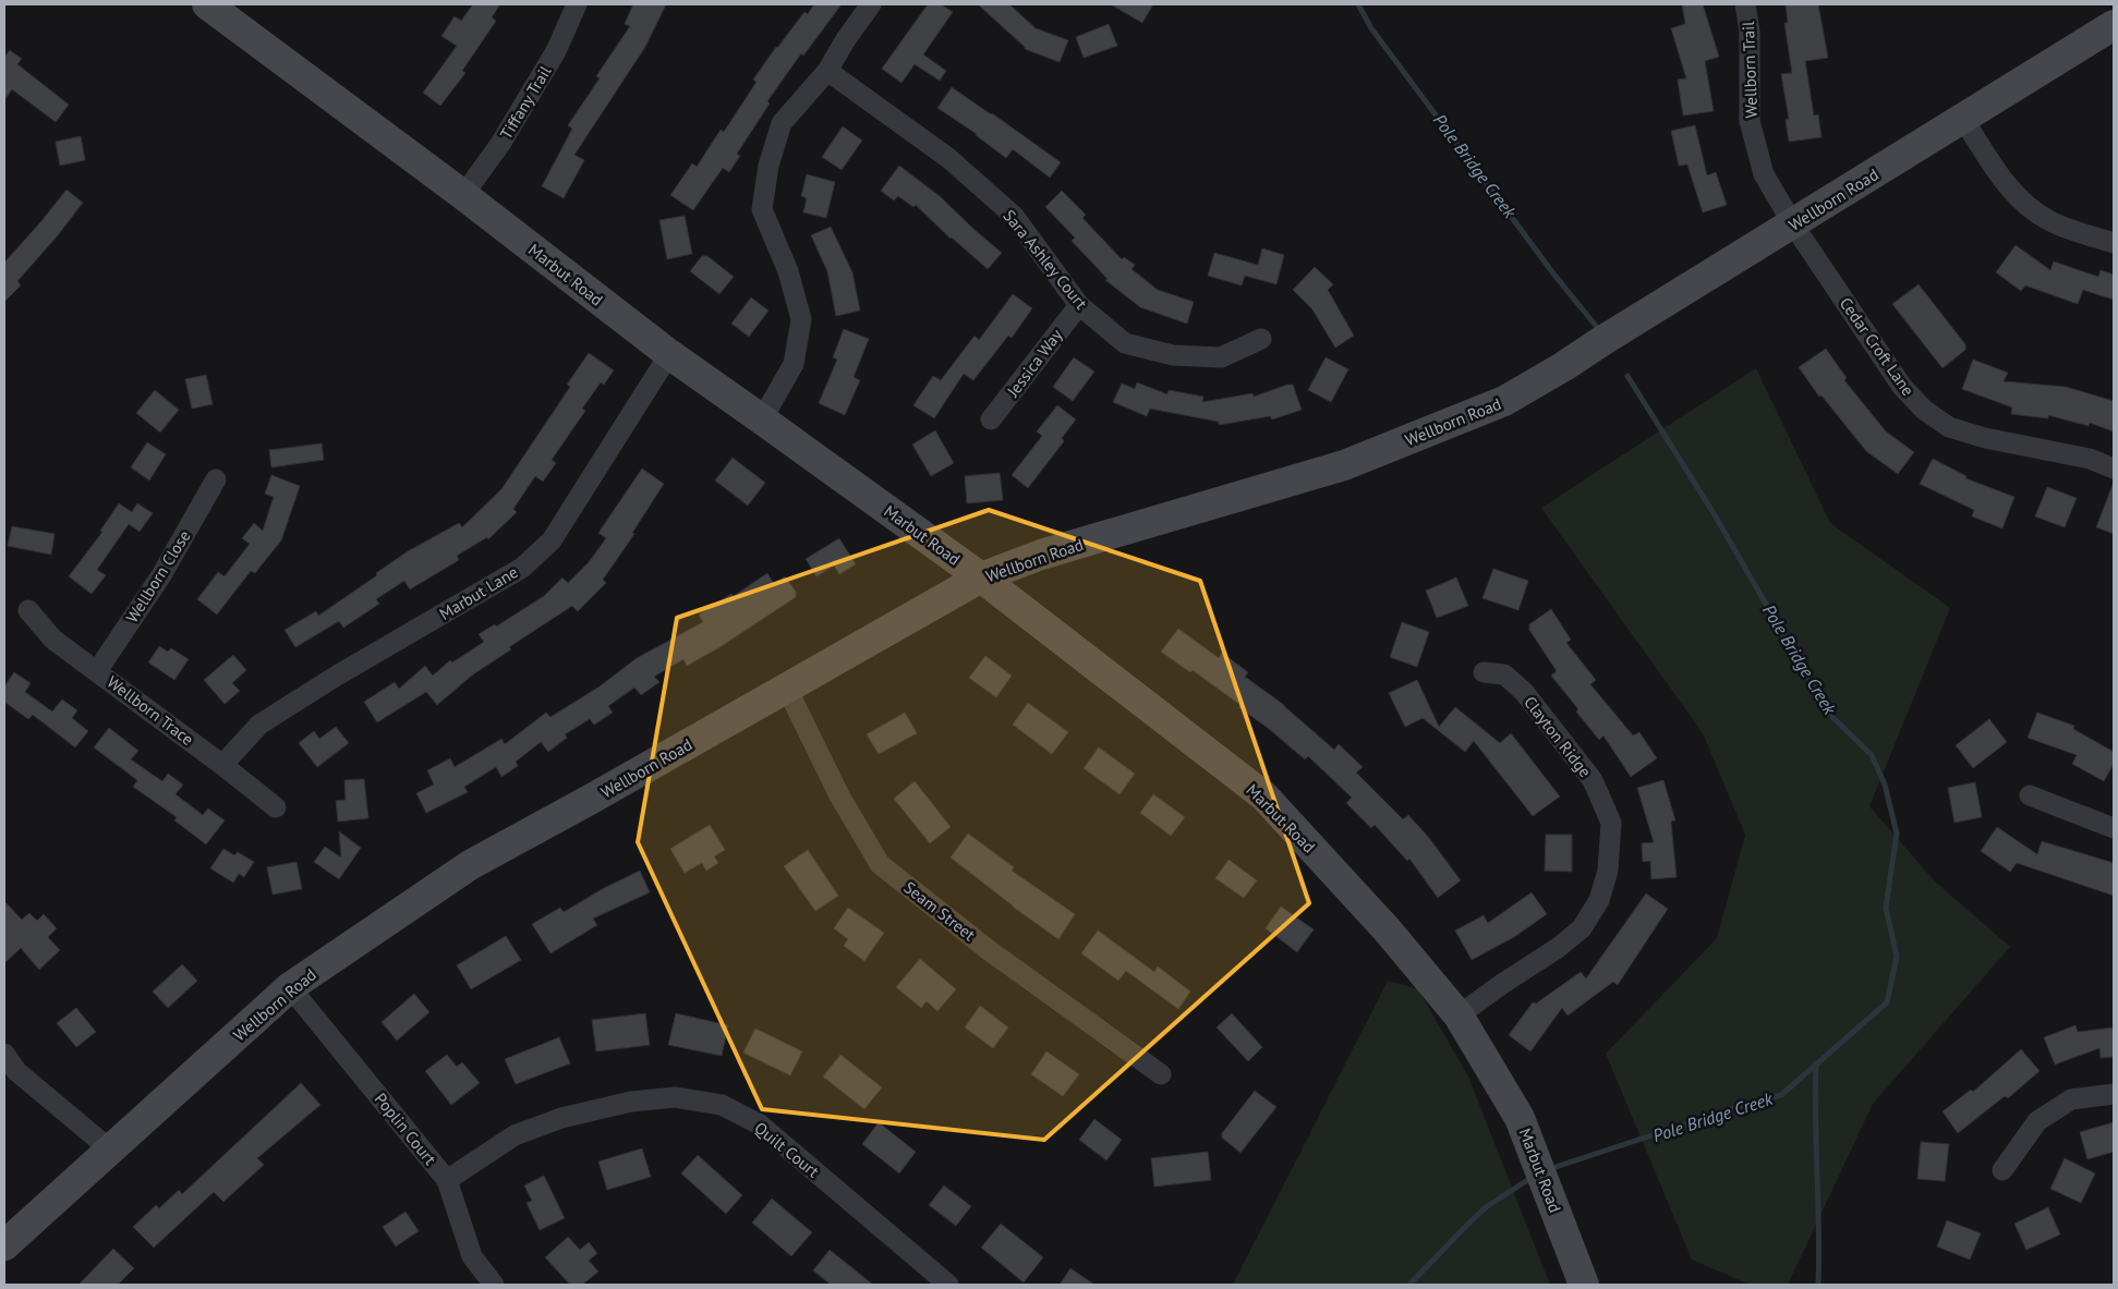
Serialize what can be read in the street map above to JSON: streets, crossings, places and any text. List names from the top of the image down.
{
  "streets": {
    "street": [
      "Wellborn Trail",
      "Tiffany Trail",
      "Wellborn Road",
      "Sara Ashley Court",
      "Marbut Road",
      "Cedar Croft Lane",
      "Jessica Way",
      "Wellborn Close",
      "Marbut Lane",
      "Wellborn Trace",
      "Clayton Ridge",
      "Seam Street",
      "Poplin Court",
      "Quilt Court"
    ]
  },
  "crossings": [
    ["Wellborn Trail", "Wellborn Road"],
    ["Wellborn Trail", "Cedar Croft Lane"],
    ["Tiffany Trail", "Marbut Road"],
    ["Wellborn Road", "Marbut Road"],
    ["Wellborn Road", "Cedar Croft Lane"],
    ["Wellborn Road", "Seam Street"],
    ["Wellborn Road", "Poplin Court"],
    ["Sara Ashley Court", "Jessica Way"],
    ["Marbut Road", "Marbut Lane"],
    ["Marbut Road", "Clayton Ridge"],
    ["Wellborn Close", "Wellborn Trace"],
    ["Marbut Lane", "Wellborn Trace"],
    ["Poplin Court", "Quilt Court"]
  ],
  "water": ["Pole Bridge Creek"]
}
